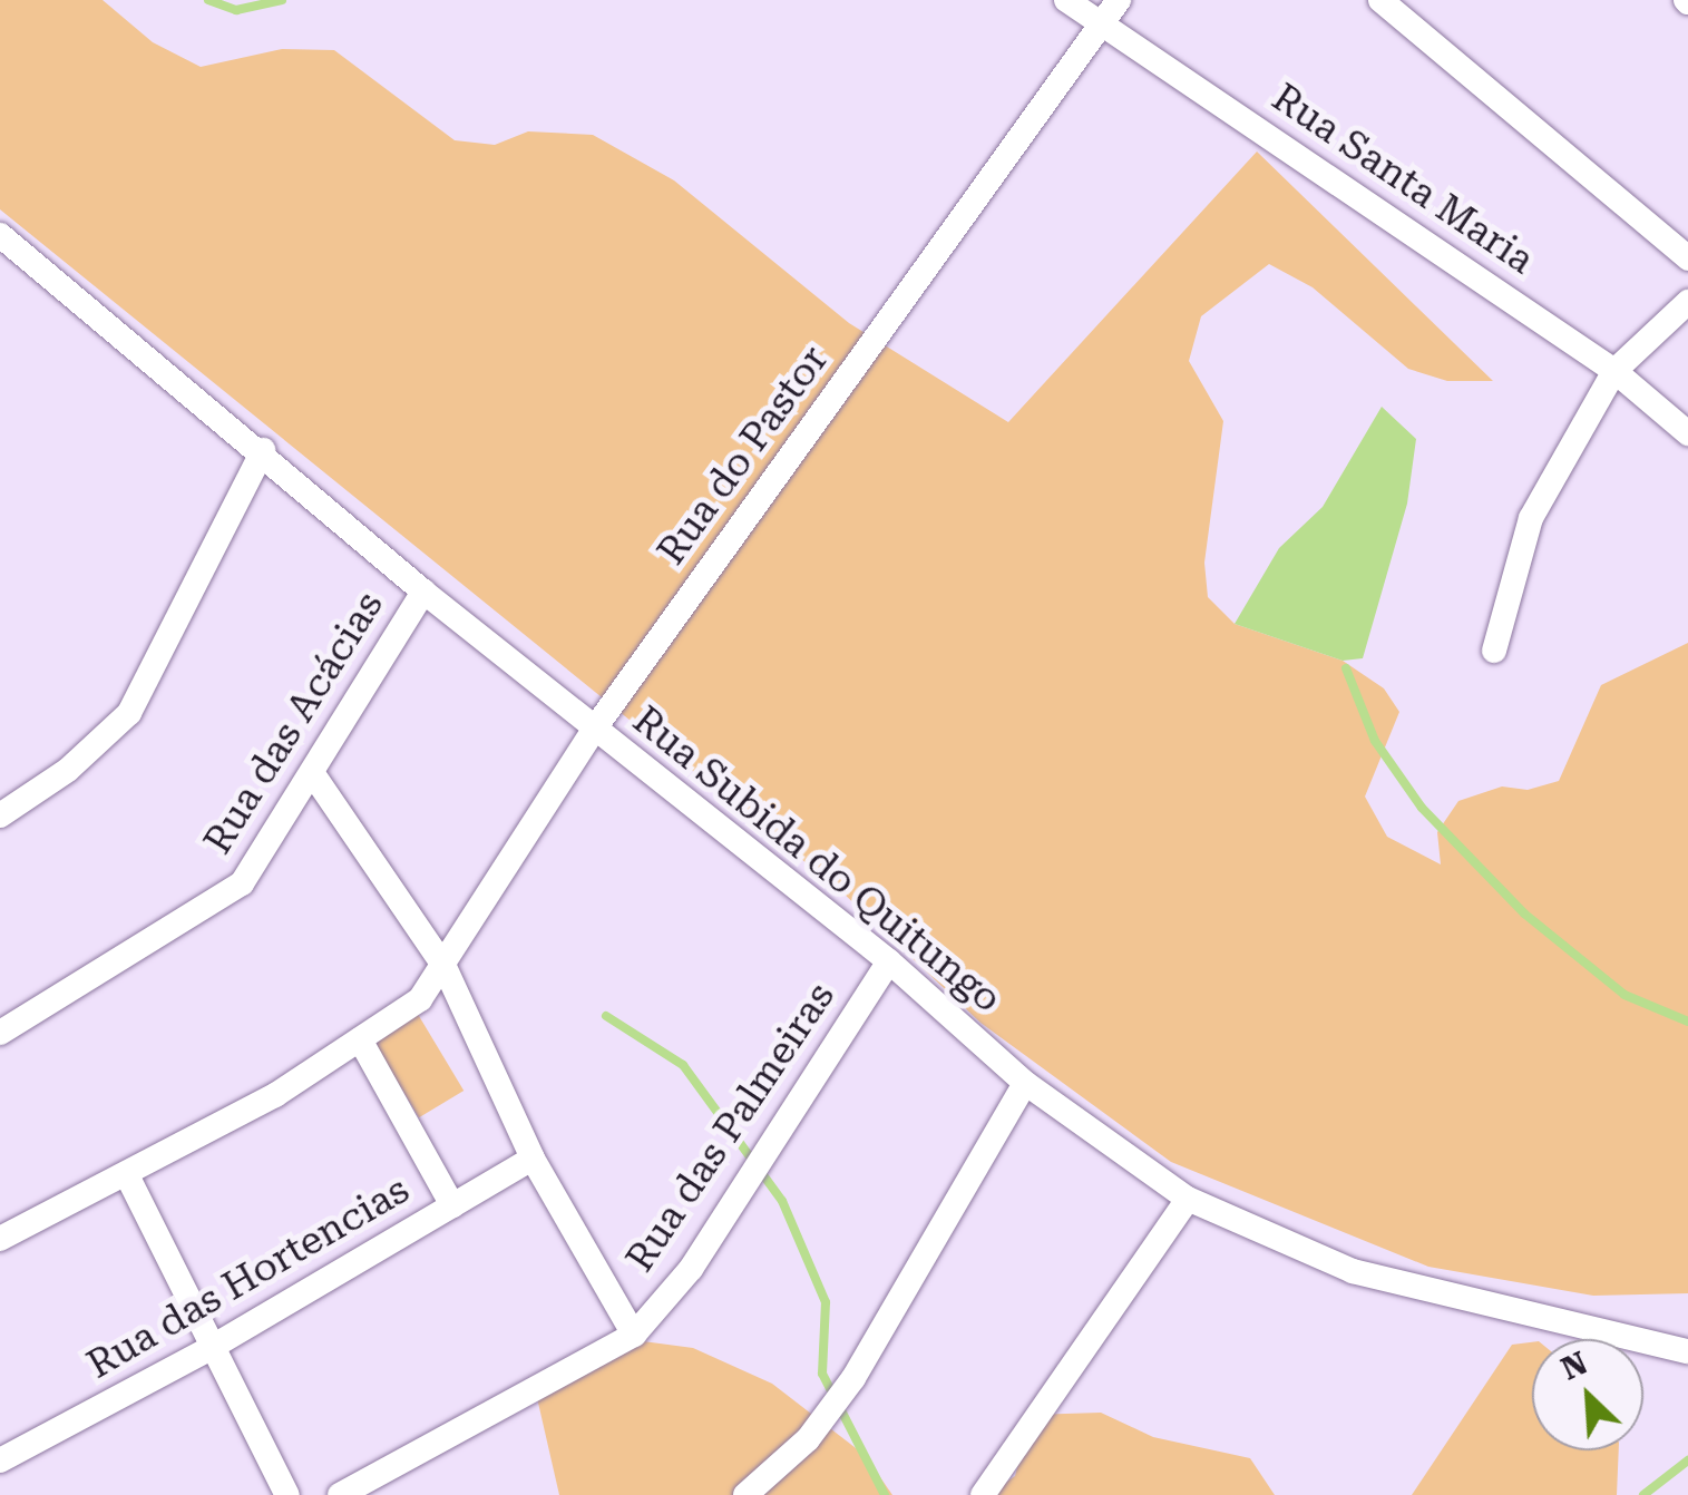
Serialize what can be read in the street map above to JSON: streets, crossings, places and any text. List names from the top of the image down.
{
  "streets": {
    "street": [
      "Rua Santa Maria",
      "Rua do Pastor",
      "Rua das Acácias",
      "Rua Subida do Quitungo",
      "Rua das Palmeiras",
      "Rua das Hortencias"
    ]
  },
  "crossings": [
    ["Rua Santa Maria", "Rua do Pastor"],
    ["Rua do Pastor", "Rua Subida do Quitungo"],
    ["Rua das Acácias", "Rua Subida do Quitungo"],
    ["Rua Subida do Quitungo", "Rua das Palmeiras"]
  ],
  "north": "top left"
}
